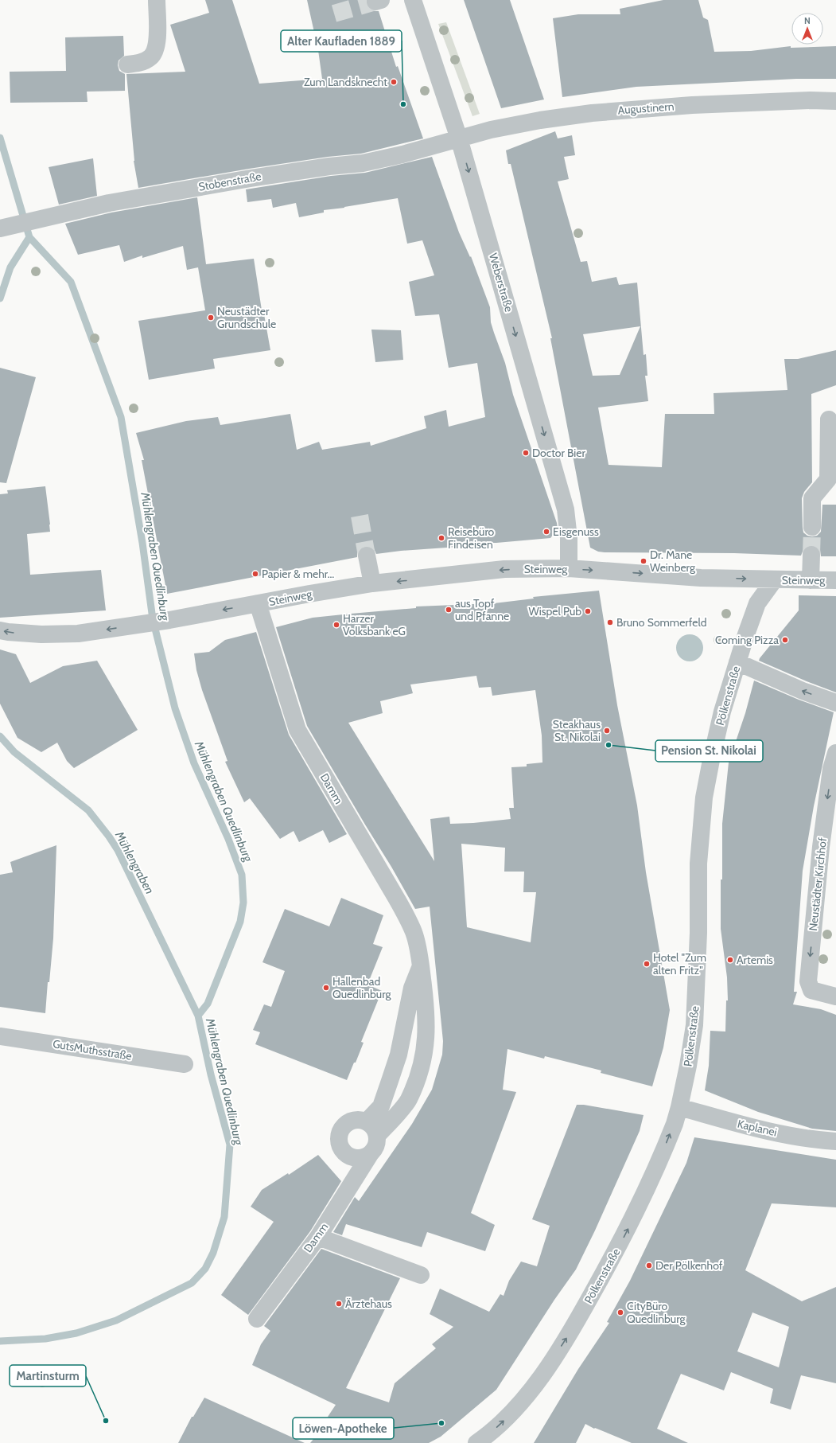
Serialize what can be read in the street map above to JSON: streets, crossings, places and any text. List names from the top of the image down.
{
  "streets": {
    "street": [
      "Augustinern",
      "Stobenstraße",
      "Weberstraße",
      "Steinweg",
      "Pölkenstraße",
      "Damm",
      "Neustädter Kirchhof",
      "GutsMuthsstraße",
      "Kaplanei"
    ]
  },
  "crossings": [
    ["Augustinern", "Stobenstraße"],
    ["Augustinern", "Weberstraße"],
    ["Stobenstraße", "Weberstraße"],
    ["Weberstraße", "Steinweg"],
    ["Steinweg", "Pölkenstraße"],
    ["Steinweg", "Damm"],
    ["Pölkenstraße", "Kaplanei"]
  ],
  "one_way": ["Weberstraße", "Pölkenstraße", "Neustädter Kirchhof"],
  "water": ["Mühlengraben Quedlinburg", "Mühlengraben"],
  "places": [
    "Zum Landsknecht",
    "Alter Kaufladen 1889",
    "Neustädter Grundschule",
    "Doctor Bier",
    "Eisgenuss",
    "Reisebüro Findeisen",
    "Dr. Mane Weinberg",
    "Papier & mehr…",
    "aus Topf und Pfanne",
    "Wispel Pub",
    "Bruno Sommerfeld",
    "Harzer Volksbank eG",
    "Coming Pizza",
    "Steakhaus St. Nikolai",
    "Pension St. Nikolai",
    "Artemis",
    "Hotel \"Zum alten Fritz\"",
    "Hallenbad Quedlinburg",
    "Der Pölkenhof",
    "Ärztehaus",
    "CityBüro Quedlinburg",
    "Martinsturm",
    "Löwen-Apotheke"
  ],
  "north": "top"
}
